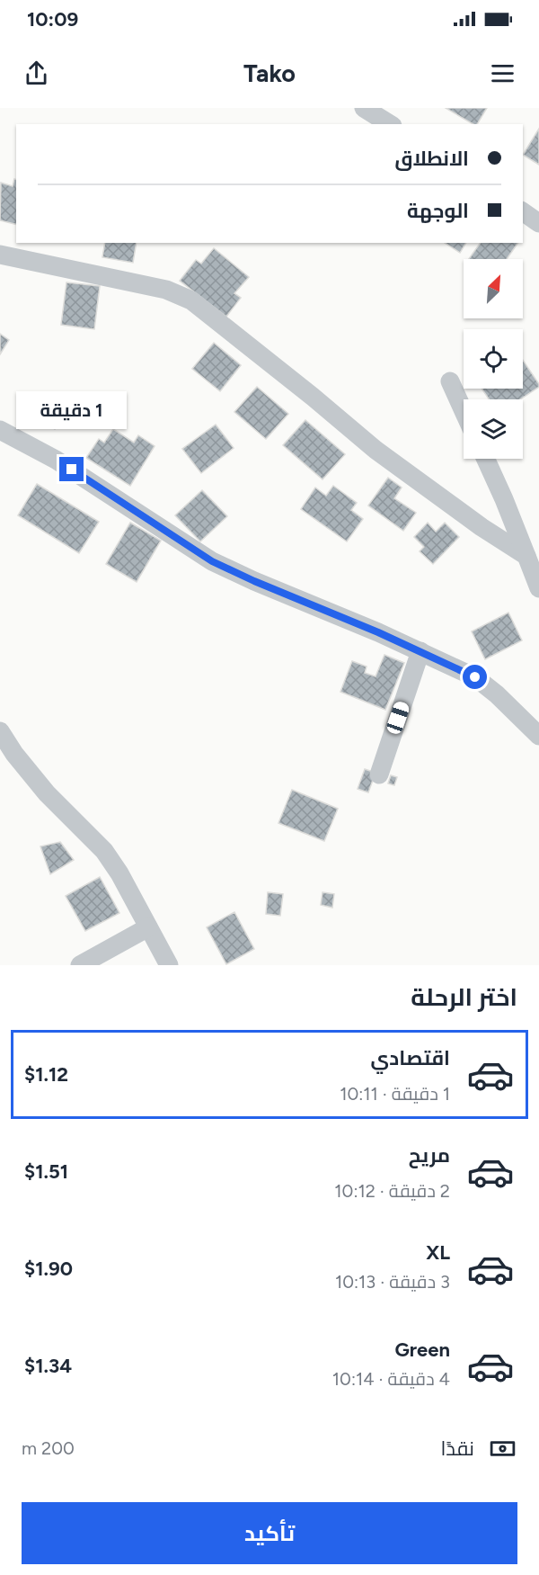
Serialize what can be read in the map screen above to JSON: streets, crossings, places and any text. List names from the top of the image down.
{
  "north": "top right",
  "page": {
    "status": "10:09",
    "header": "Tako",
    "banner": ["الانطلاق", "الوجهة"],
    "bubble": "1 دقيقة",
    "heading": "اختر الرحلة",
    "list": [
      {
        "name": "اقتصادي",
        "note": "1 دقيقة · 10:11",
        "value": "$1.12"
      },
      {
        "name": "مريح",
        "note": "2 دقيقة · 10:12",
        "value": "$1.51"
      },
      {
        "name": "XL",
        "note": "3 دقيقة · 10:13",
        "value": "$1.90"
      },
      {
        "name": "Green",
        "note": "4 دقيقة · 10:14",
        "value": "$1.34"
      }
    ],
    "pay": ["نقدًا", "200 m"],
    "buttons": "تأكيد"
  }
}
